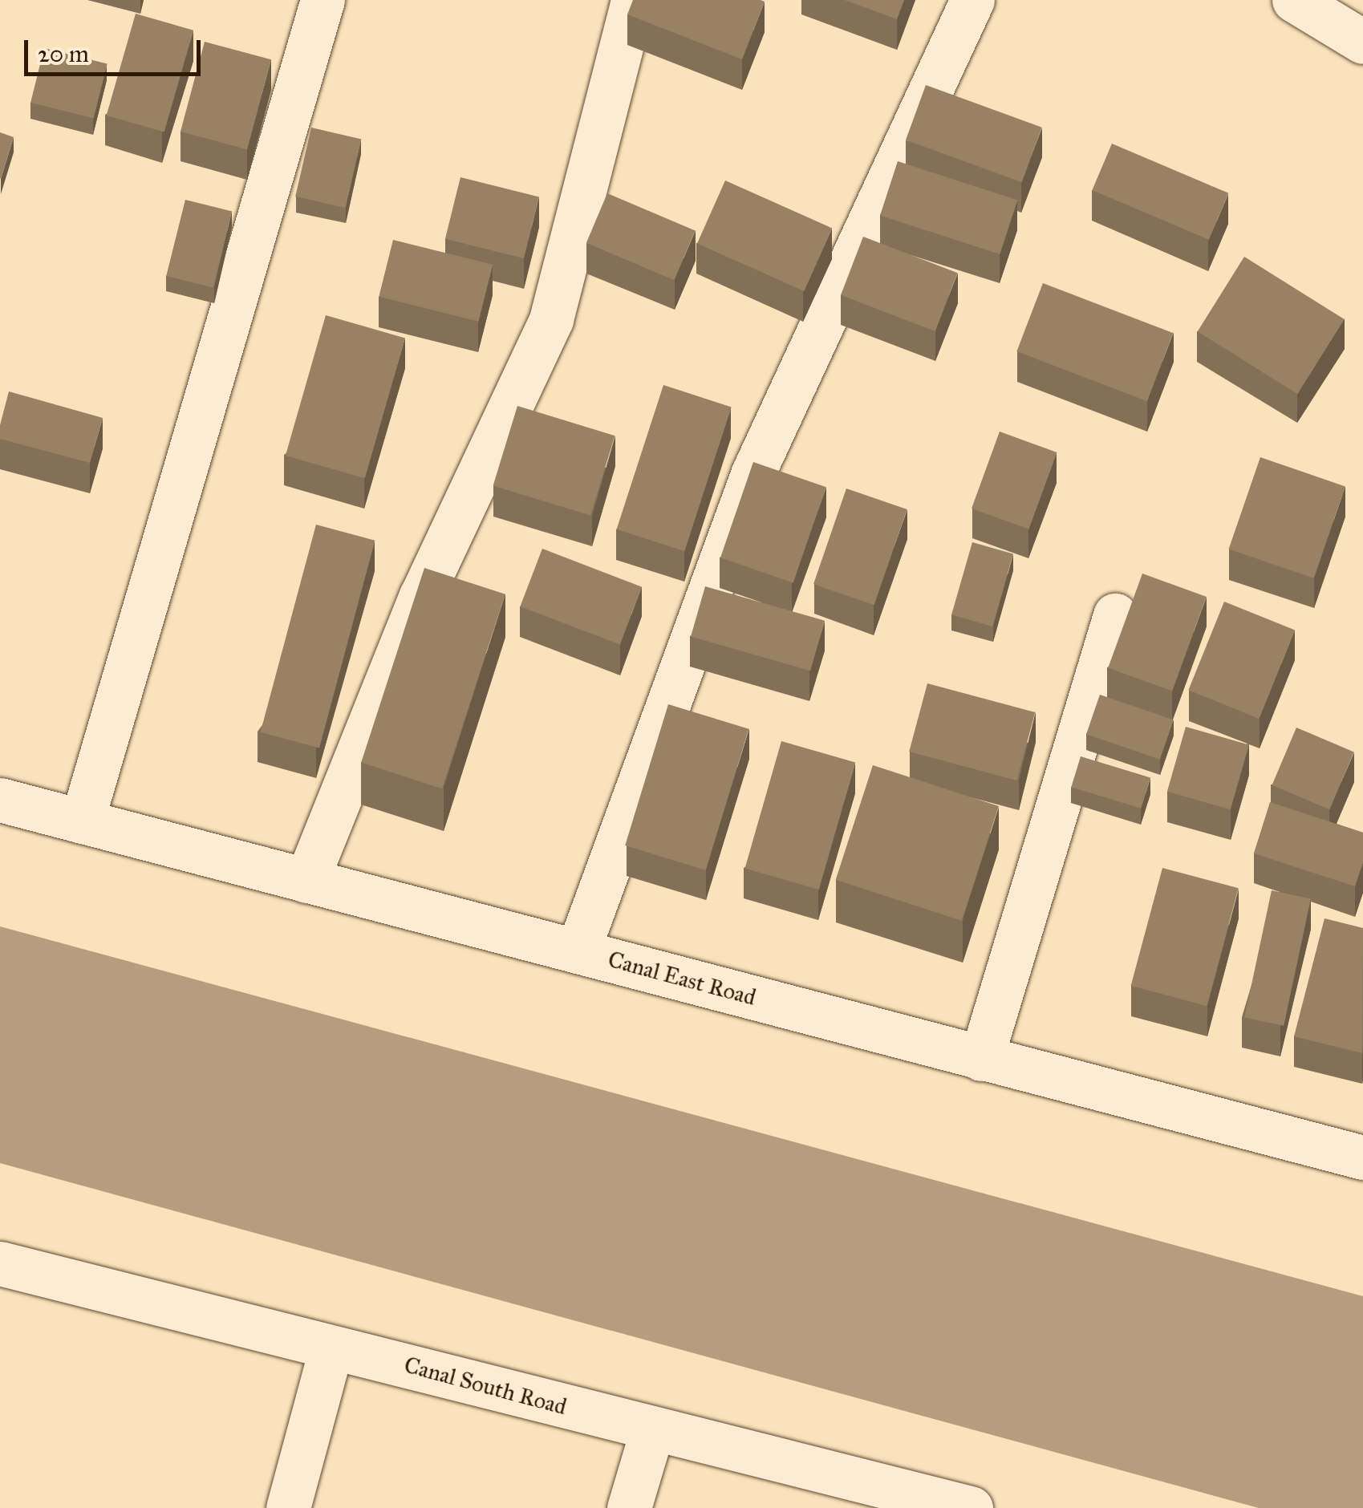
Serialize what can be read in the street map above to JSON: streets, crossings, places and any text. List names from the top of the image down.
{
  "streets": {
    "street": ["Canal East Road", "Canal South Road"]
  },
  "scale_bar": "20 m"
}
